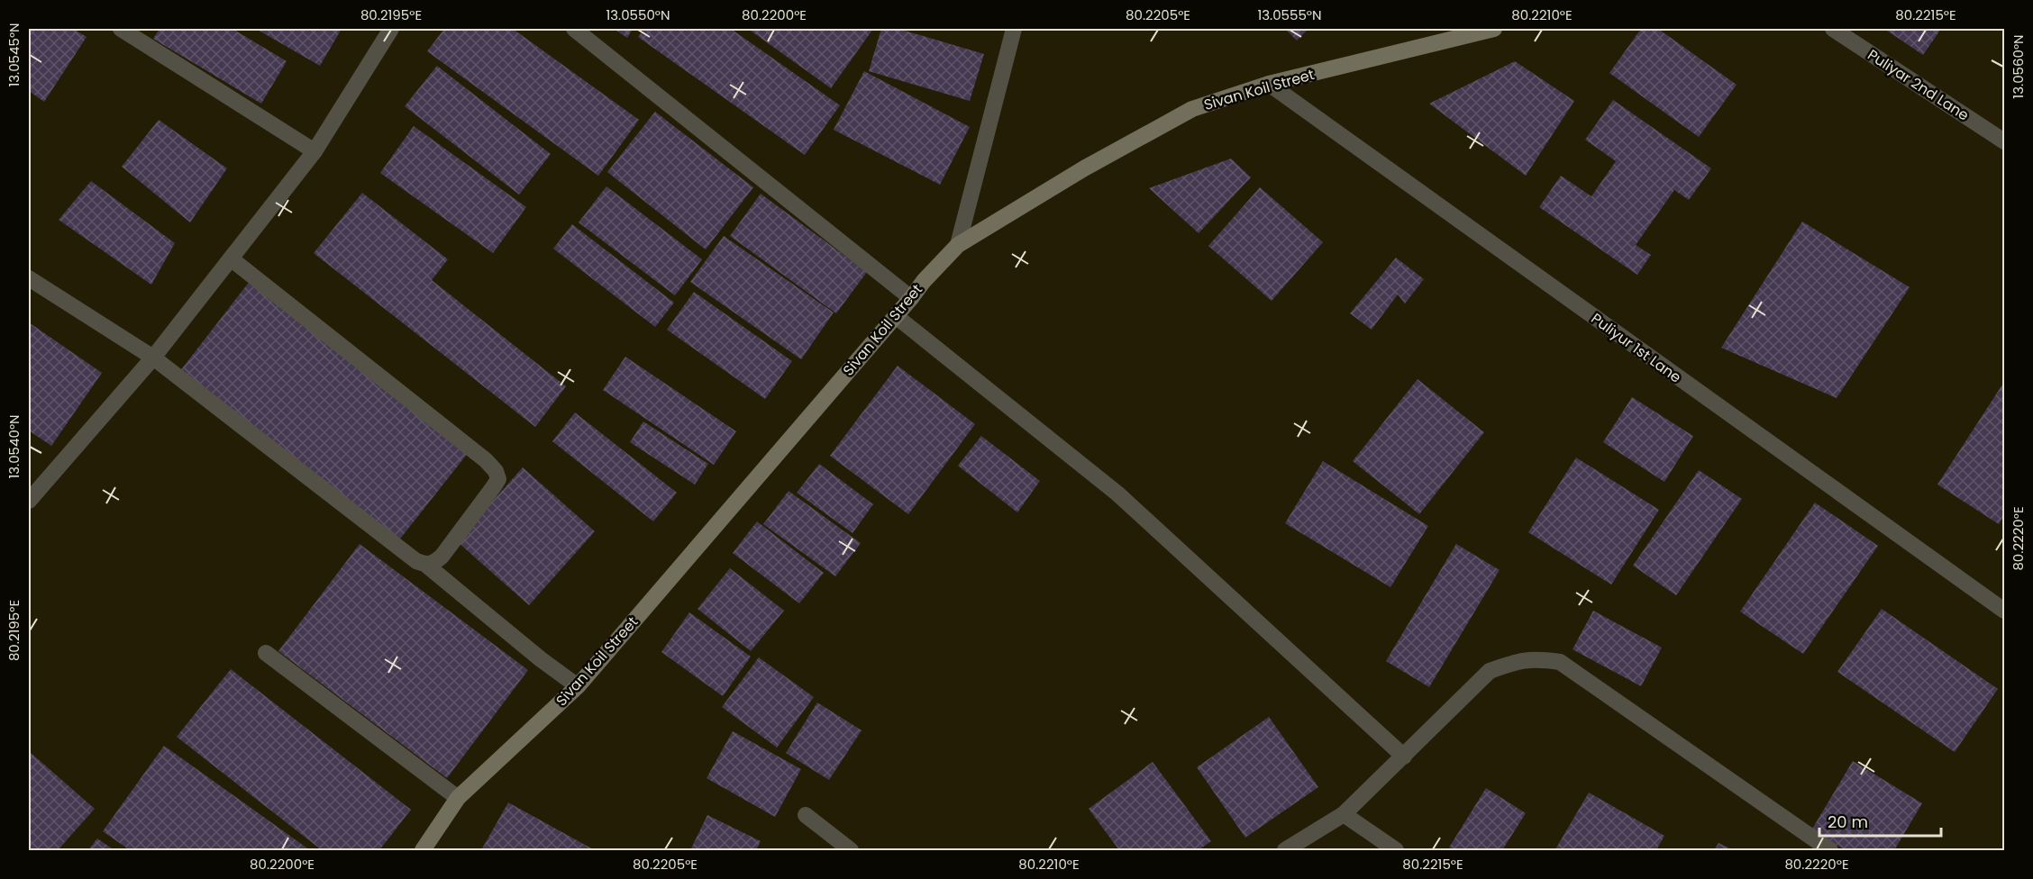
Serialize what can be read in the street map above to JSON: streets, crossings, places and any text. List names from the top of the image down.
{
  "streets": {
    "street": ["Puliyar 2nd Lane", "Sivan Koil Street", "Puliyur 1st Lane"]
  },
  "crossings": [
    ["Sivan Koil Street", "Puliyur 1st Lane"]
  ],
  "scale_bar": "20 m",
  "coordinates": [
    "80.2195°E",
    "13.0550°N",
    "80.2200°E",
    "80.2205°E",
    "13.0555°N",
    "80.2210°E",
    "80.2215°E",
    "13.0545°N",
    "13.0560°N",
    "13.0540°N",
    "80.2220°E"
  ]
}
